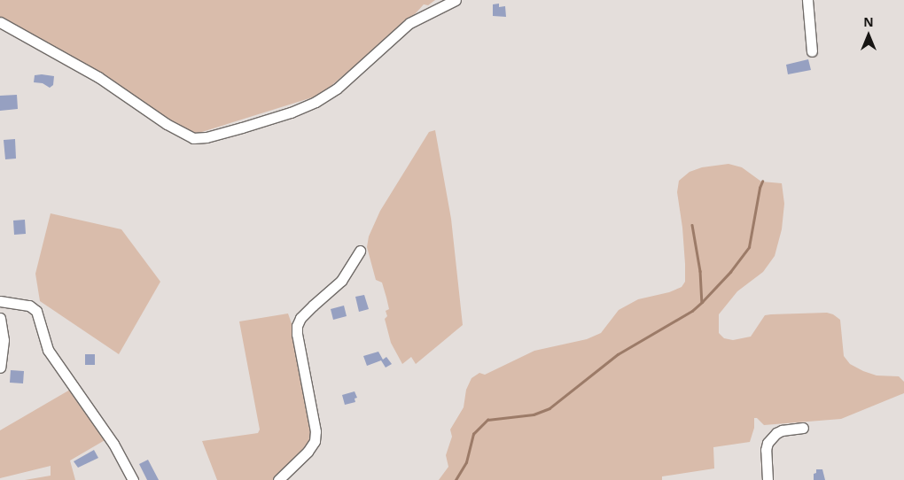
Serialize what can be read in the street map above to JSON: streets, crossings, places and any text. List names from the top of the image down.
{
  "north": "top"
}
